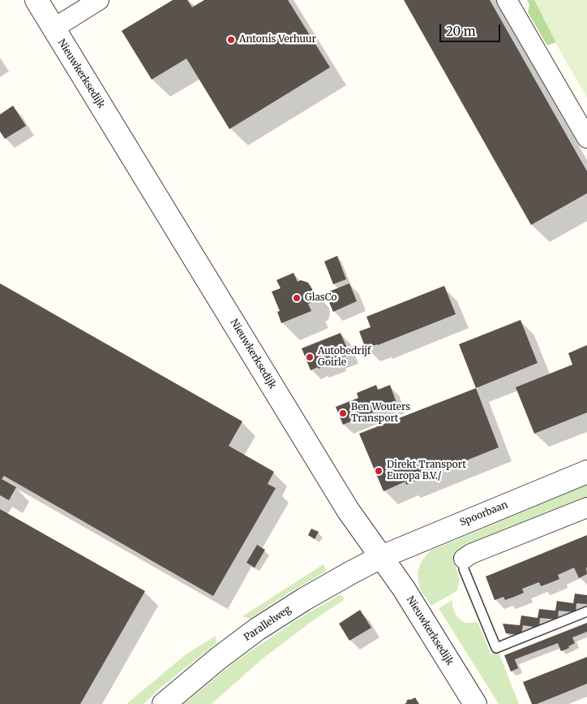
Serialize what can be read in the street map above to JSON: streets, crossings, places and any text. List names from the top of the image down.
{
  "streets": {
    "street": ["Nieuwkerksedijk", "Spoorbaan", "Parallelweg"]
  },
  "crossings": [
    ["Nieuwkerksedijk", "Spoorbaan"],
    ["Nieuwkerksedijk", "Parallelweg"],
    ["Spoorbaan", "Parallelweg"]
  ],
  "places": [
    "Antonis Verhuur",
    "GlasCo",
    "Autobedrijf Goirle",
    "Ben Wouters Transport",
    "Direkt Transport Europa B.V./"
  ],
  "scale_bar": "20 m"
}
